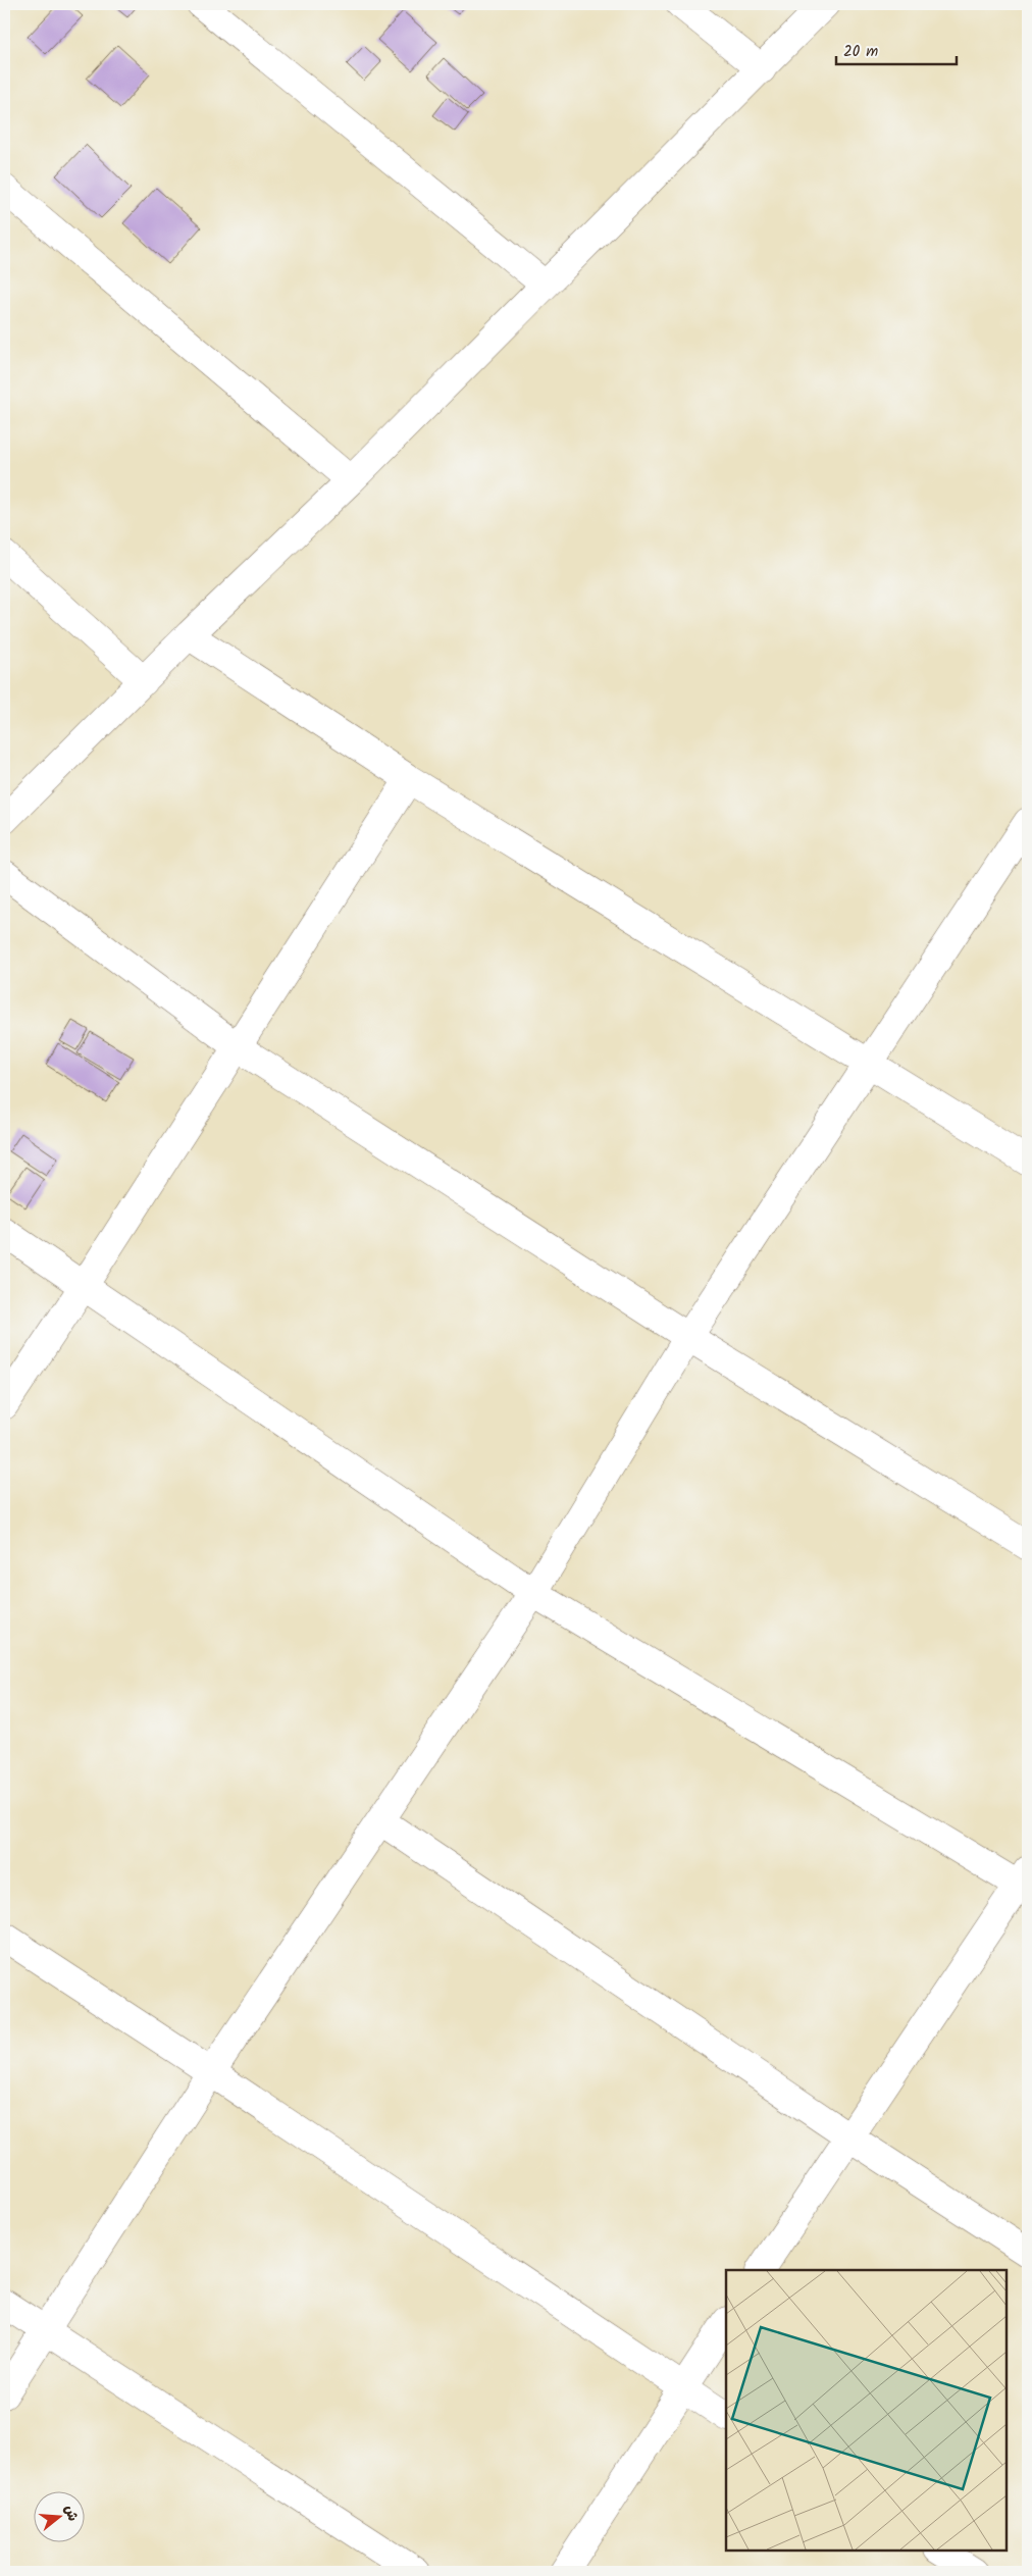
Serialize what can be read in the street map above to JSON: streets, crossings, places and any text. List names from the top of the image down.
{
  "scale_bar": "20 m",
  "north": "right"
}
